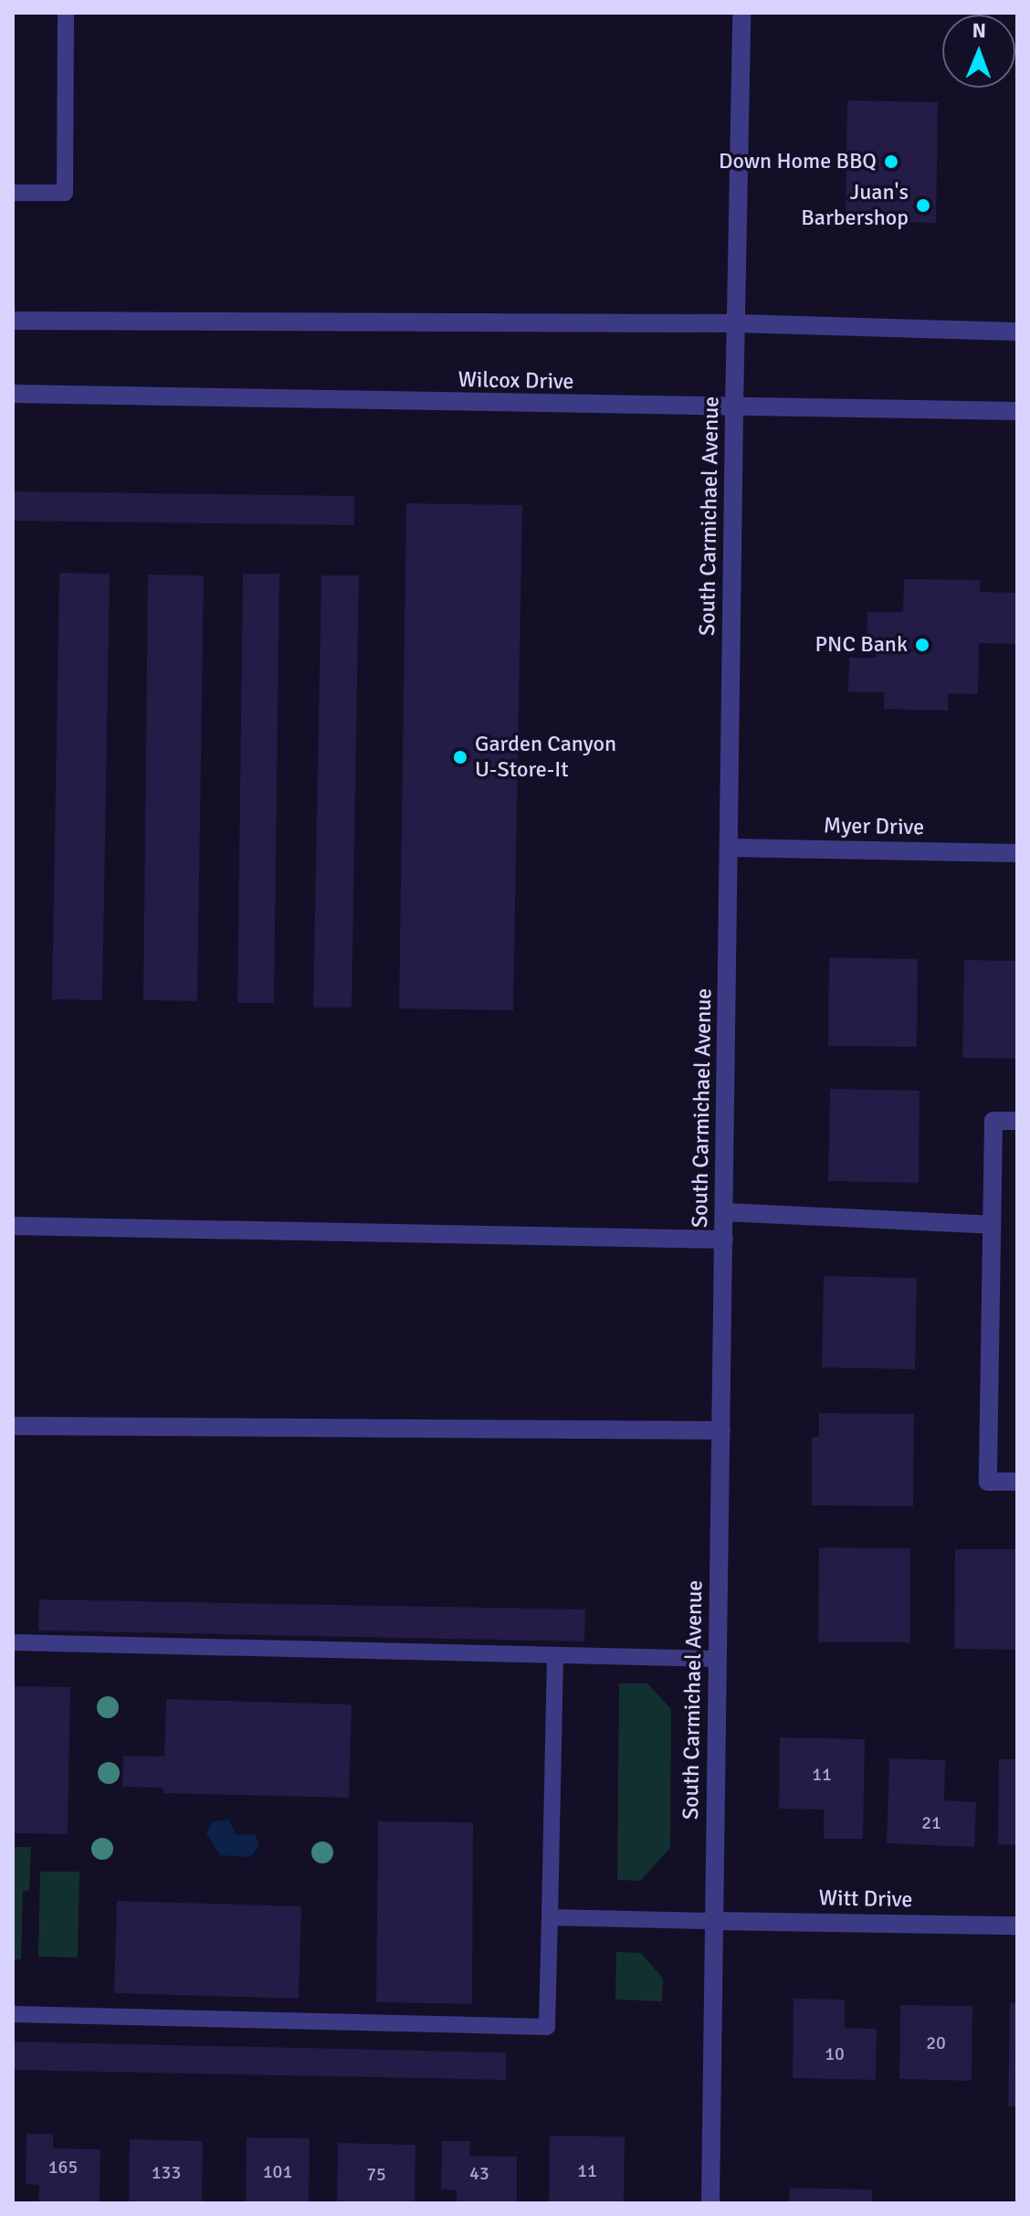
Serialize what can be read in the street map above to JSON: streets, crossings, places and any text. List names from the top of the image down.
{
  "streets": {
    "street": [
      "Wilcox Drive",
      "South Carmichael Avenue",
      "Myer Drive",
      "Witt Drive"
    ]
  },
  "crossings": [
    ["Wilcox Drive", "South Carmichael Avenue"],
    ["South Carmichael Avenue", "Myer Drive"],
    ["South Carmichael Avenue", "Witt Drive"]
  ],
  "places": [
    "Down Home BBQ",
    "Juan's Barbershop",
    "PNC Bank",
    "Garden Canyon U-Store-It"
  ],
  "house_numbers": [
    "11",
    "21",
    "20",
    "10",
    "165",
    "11",
    "101",
    "133",
    "43",
    "75"
  ],
  "north": "top"
}
